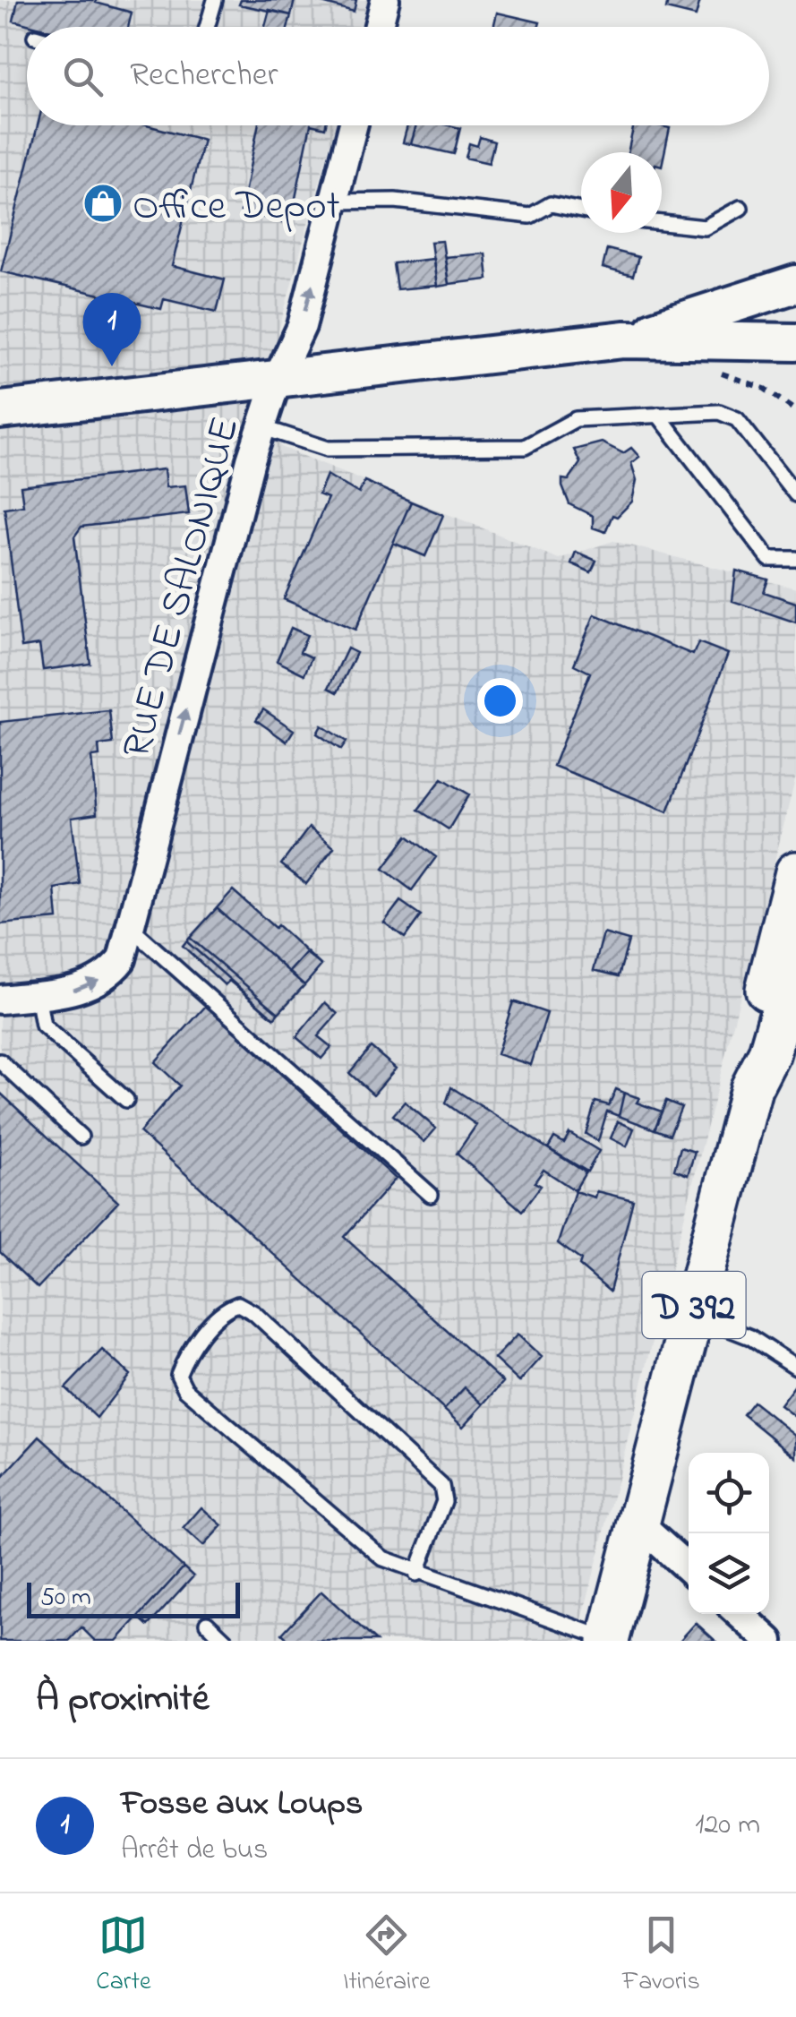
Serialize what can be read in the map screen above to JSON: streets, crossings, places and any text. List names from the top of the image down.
{
  "streets": {
    "main road": ["D 392"],
    "street": ["RUE DE SALONIQUE"]
  },
  "one_way": ["RUE DE SALONIQUE"],
  "places": {
    "shop": ["Office Depot"]
  },
  "scale_bar": "50 m",
  "north": "bottom",
  "page": {
    "search": "Rechercher",
    "pins": "1",
    "scale": "50 m",
    "heading": "À proximité",
    "list": [
      {
        "mark": "1",
        "name": "Fosse aux Loups",
        "note": "Arrêt de bus",
        "value": "120 m"
      }
    ],
    "nav": ["Carte", "Itinéraire", "Favoris"]
  }
}
